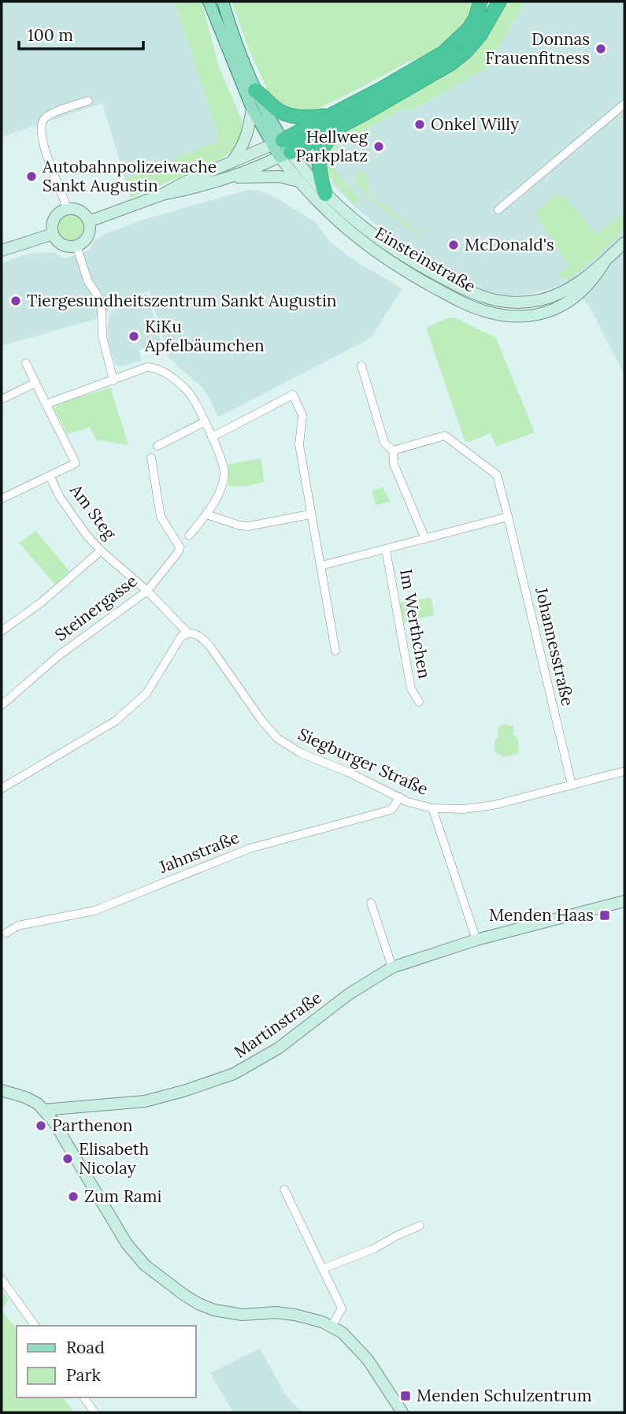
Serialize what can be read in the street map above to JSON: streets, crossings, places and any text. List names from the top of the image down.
{
  "streets": {
    "street": [
      "Einsteinstraße",
      "Am Steg",
      "Steinergasse",
      "Im Werthchen",
      "Johannesstraße",
      "Siegburger Straße",
      "Jahnstraße",
      "Martinstraße"
    ]
  },
  "crossings": [
    ["Am Steg", "Steinergasse"],
    ["Am Steg", "Siegburger Straße"],
    ["Johannesstraße", "Siegburger Straße"],
    ["Siegburger Straße", "Jahnstraße"]
  ],
  "places": {
    "other": [
      "Donnas Frauenfitness",
      "Onkel Willy",
      "Hellweg Parkplatz",
      "Autobahnpolizeiwache Sankt Augustin",
      "McDonald's",
      "Tiergesundheitszentrum Sankt Augustin",
      "KiKu Apfelbäumchen",
      "Parthenon",
      "Elisabeth Nicolay",
      "Zum Rami"
    ],
    "transit": ["Menden Haas", "Menden Schulzentrum"]
  },
  "legend": ["Road", "Park"],
  "scale_bar": "100 m"
}
